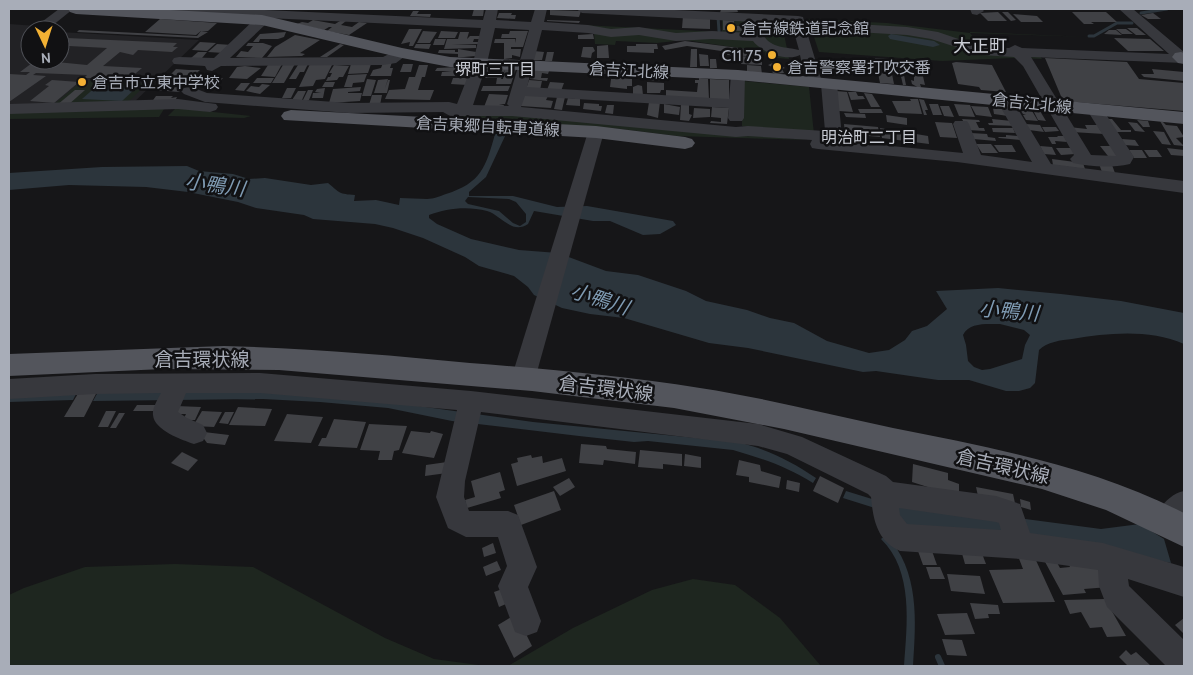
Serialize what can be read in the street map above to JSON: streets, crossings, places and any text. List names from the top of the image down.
{
  "streets": {
    "main road": ["倉吉江北線", "倉吉東郷自転車道線", "倉吉環状線"]
  },
  "districts": ["大正町", "堺町三丁目", "明治町二丁目"],
  "water": ["小鴨川"],
  "places": [
    "倉吉線鉄道記念館",
    "C11 75",
    "倉吉警察署打吹交番",
    "倉吉市立東中学校"
  ],
  "north": "bottom"
}
